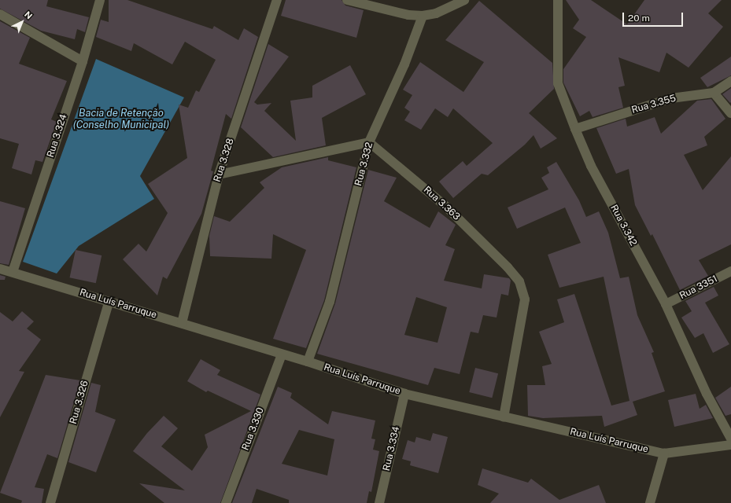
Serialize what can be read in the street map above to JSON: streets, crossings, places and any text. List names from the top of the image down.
{
  "streets": {
    "street": [
      "Rua 3.355",
      "Rua 3.324",
      "Rua 3.328",
      "Rua 3.332",
      "Rua 3.363",
      "Rua 3.342",
      "Rua 3351",
      "Rua Luís Parruque",
      "Rua 3.326",
      "Rua 3.330",
      "Rua 3.334"
    ]
  },
  "crossings": [
    ["Rua 3.355", "Rua 3.342"],
    ["Rua 3.324", "Rua Luís Parruque"],
    ["Rua 3.328", "Rua Luís Parruque"],
    ["Rua 3.332", "Rua 3.363"],
    ["Rua 3.332", "Rua Luís Parruque"],
    ["Rua 3.363", "Rua Luís Parruque"],
    ["Rua 3.342", "Rua 3351"],
    ["Rua Luís Parruque", "Rua 3.326"],
    ["Rua Luís Parruque", "Rua 3.330"],
    ["Rua Luís Parruque", "Rua 3.334"]
  ],
  "water": ["Bacia de Retenção (Conselho Municipal)"],
  "scale_bar": "20 m",
  "north": "top right"
}
